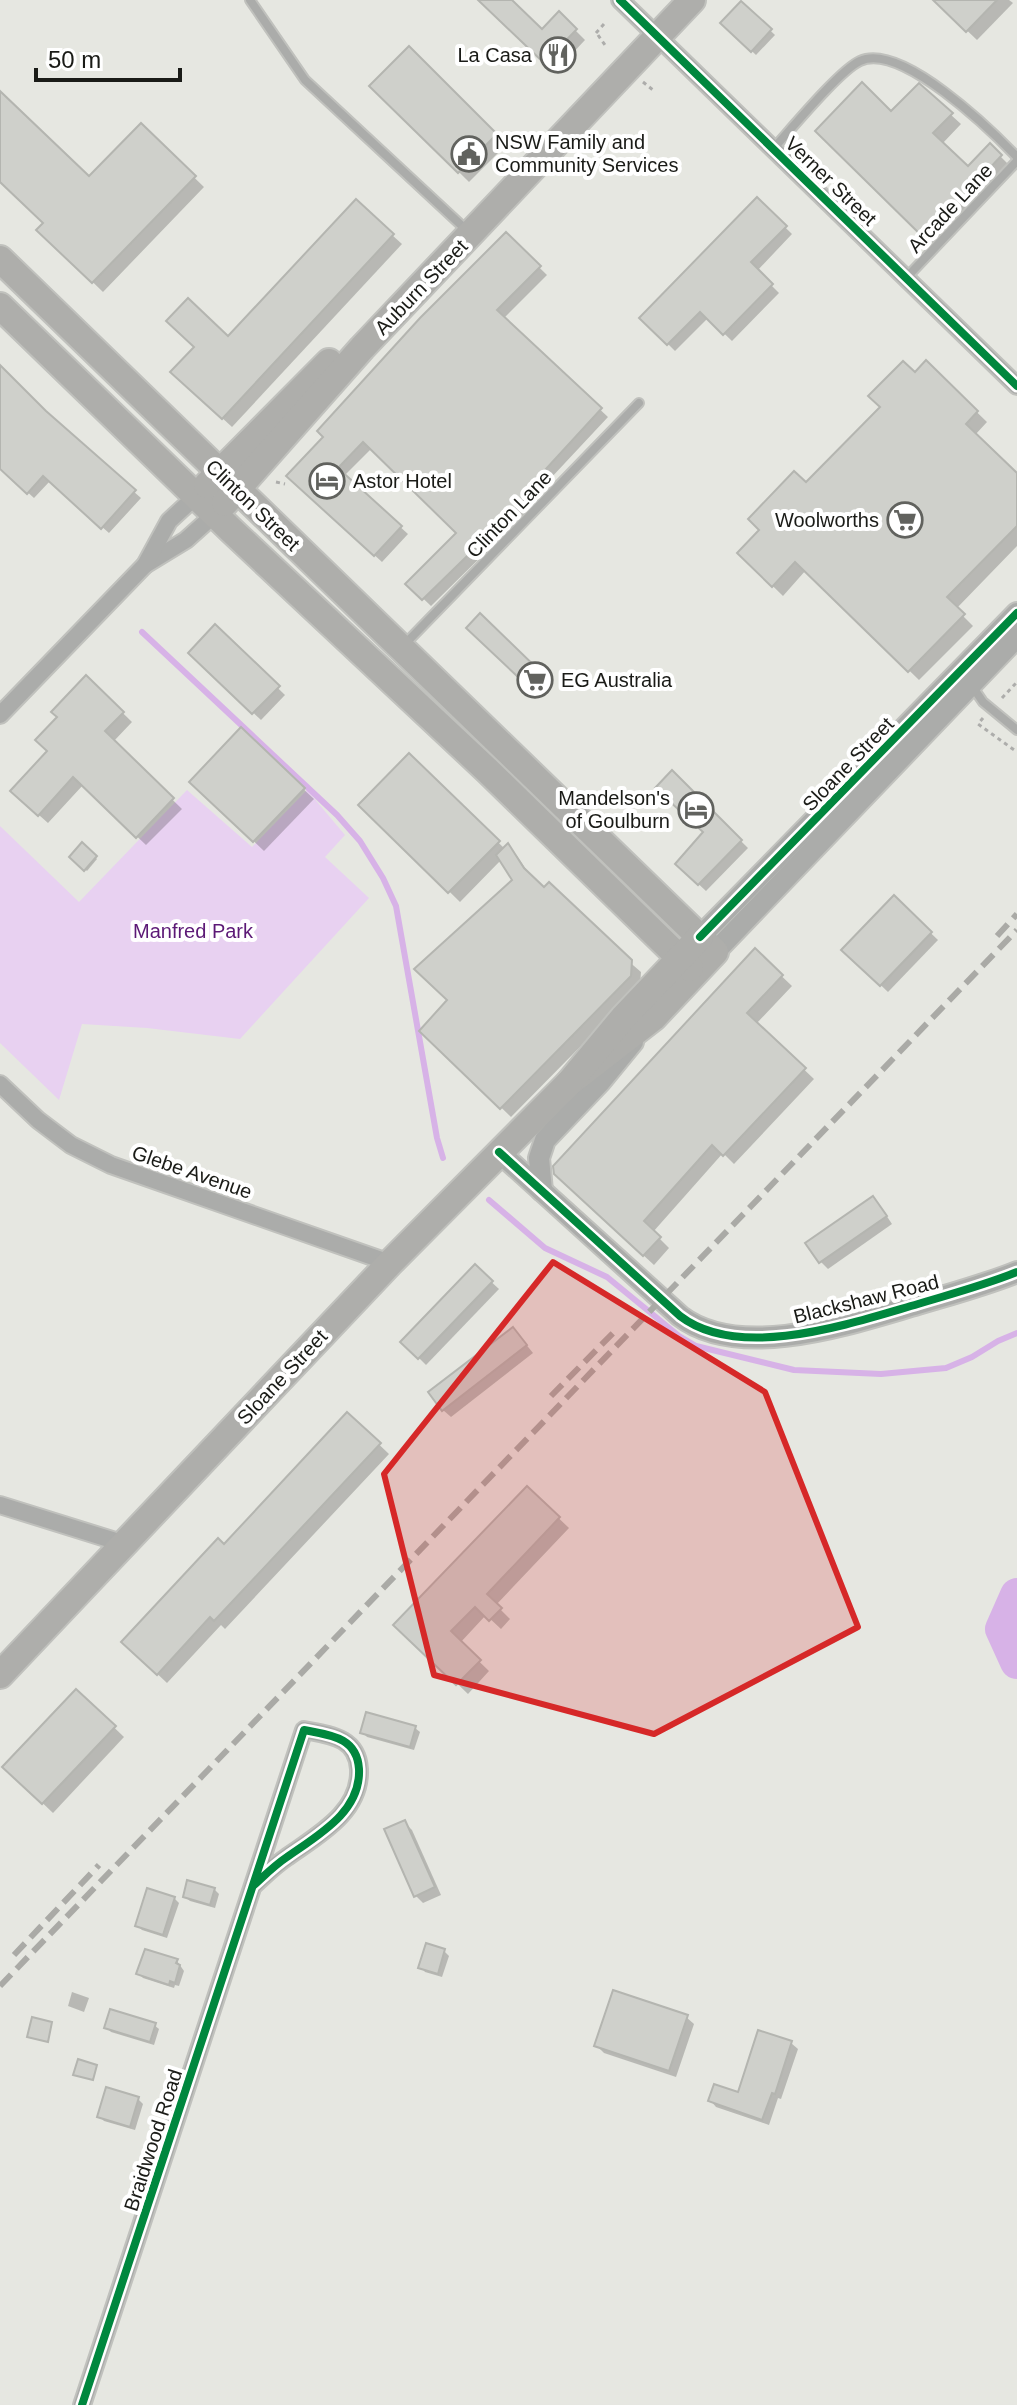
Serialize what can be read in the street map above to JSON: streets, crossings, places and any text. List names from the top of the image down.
{
  "streets": {
    "main road": ["Auburn Street", "Clinton Street", "Sloane Street"],
    "street": [
      "Verner Street",
      "Glebe Avenue",
      "Blackshaw Road",
      "Braidwood Road"
    ],
    "lane": ["Arcade Lane", "Clinton Lane"]
  },
  "crossings": [
    ["Verner Street", "Arcade Lane"],
    ["Verner Street", "Auburn Street"],
    ["Auburn Street", "Clinton Street"],
    ["Clinton Street", "Clinton Lane"],
    ["Clinton Street", "Sloane Street"],
    ["Sloane Street", "Glebe Avenue"],
    ["Sloane Street", "Blackshaw Road"]
  ],
  "parks": ["Manfred Park"],
  "places": {
    "restaurant": ["La Casa"],
    "public building": ["NSW Family and Community Services"],
    "hotel": ["Astor Hotel", "Mandelson's of Goulburn"],
    "supermarket": ["Woolworths", "EG Australia"]
  },
  "scale_bar": "50 m"
}
